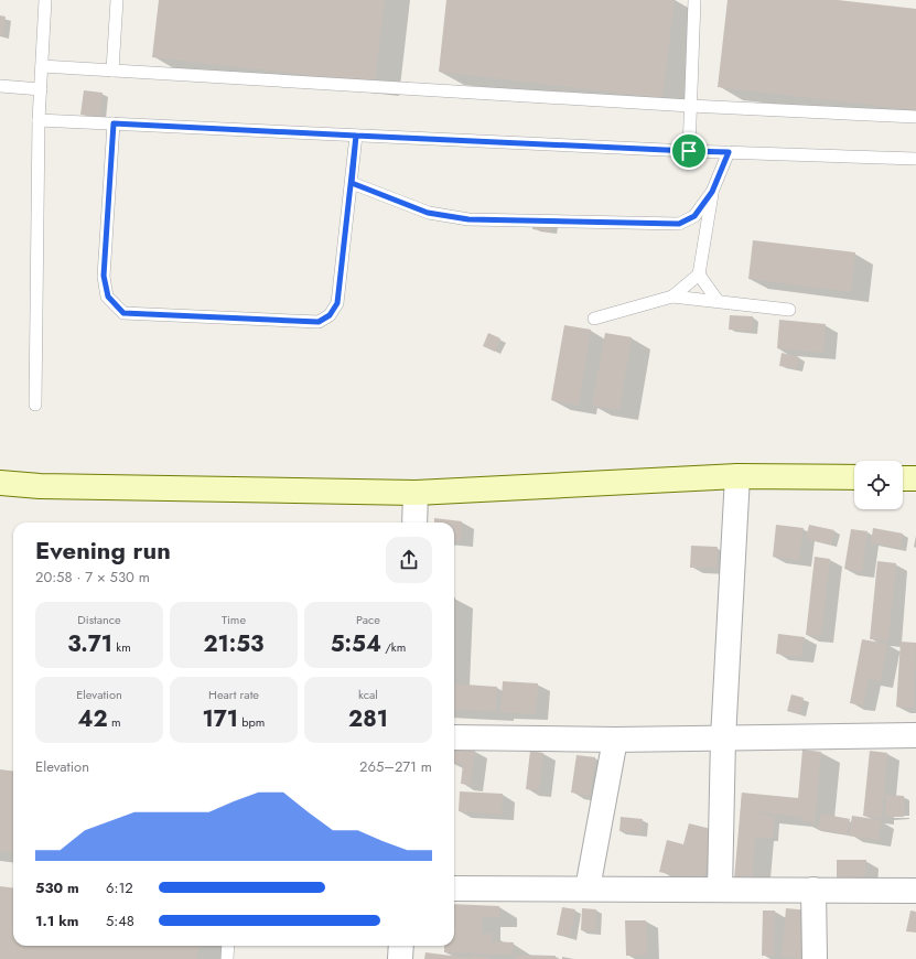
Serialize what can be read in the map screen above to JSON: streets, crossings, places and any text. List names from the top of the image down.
{
  "page": {
    "heading": ["Evening run", "20:58 · 7 × 530 m"],
    "stats": [
      ["Distance", "3.71 km"],
      ["Time", "21:53"],
      ["Pace", "5:54 /km"],
      ["Elevation", "42 m"],
      ["Heart rate", "171 bpm"],
      ["kcal", "281"]
    ],
    "chart": ["Elevation", "265–271 m"],
    "list": [
      {
        "name": "530 m",
        "note": "6:12"
      },
      {
        "name": "1.1 km",
        "note": "5:48"
      }
    ]
  }
}
